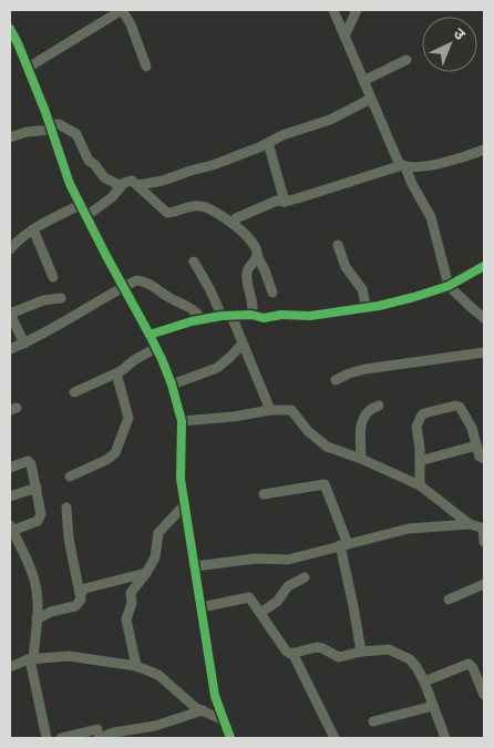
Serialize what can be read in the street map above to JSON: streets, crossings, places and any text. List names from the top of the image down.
{
  "north": "top right"
}
